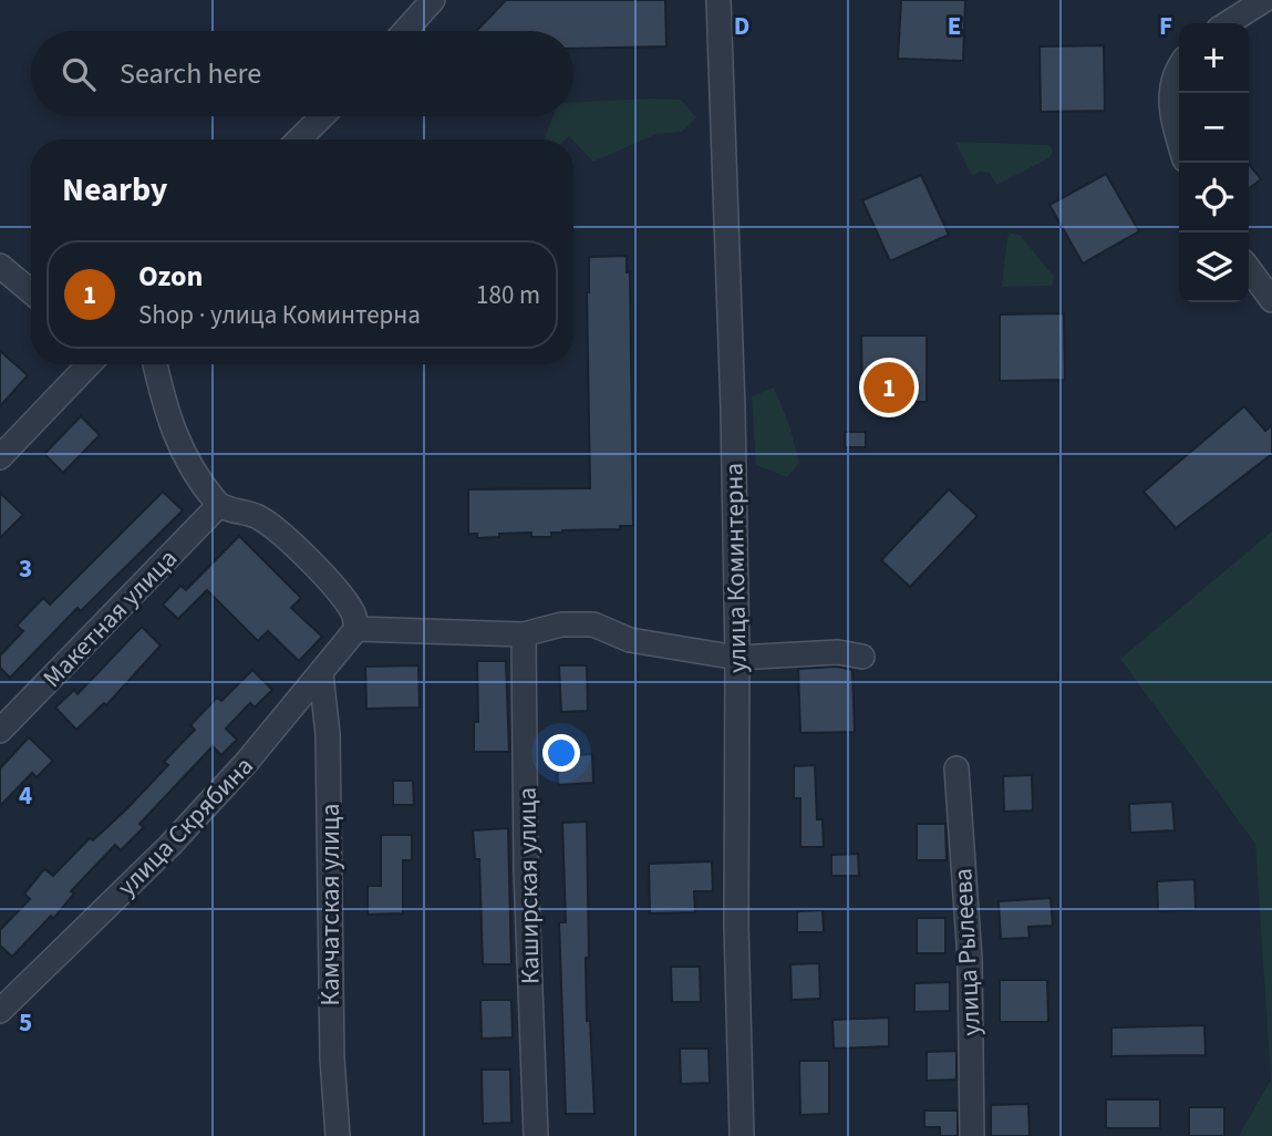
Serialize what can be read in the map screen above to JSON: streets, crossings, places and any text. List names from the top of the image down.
{
  "streets": {
    "street": [
      "улица Коминтерна",
      "Макетная улица",
      "улица Скрябина",
      "Каширская улица",
      "Камчатская улица",
      "улица Рылеева"
    ]
  },
  "crossings": [
    ["улица Скрябина", "Камчатская улица"]
  ],
  "page": {
    "map_buttons": ["+", "−"],
    "search": "Search here",
    "heading": "Nearby",
    "list": [
      {
        "mark": "1",
        "name": "Ozon",
        "note": "Shop · улица Коминтерна",
        "value": "180 m"
      }
    ],
    "pins": "1"
  },
  "grid": {
    "columns": ["D", "E", "F"],
    "rows": ["3", "4", "5"]
  }
}
